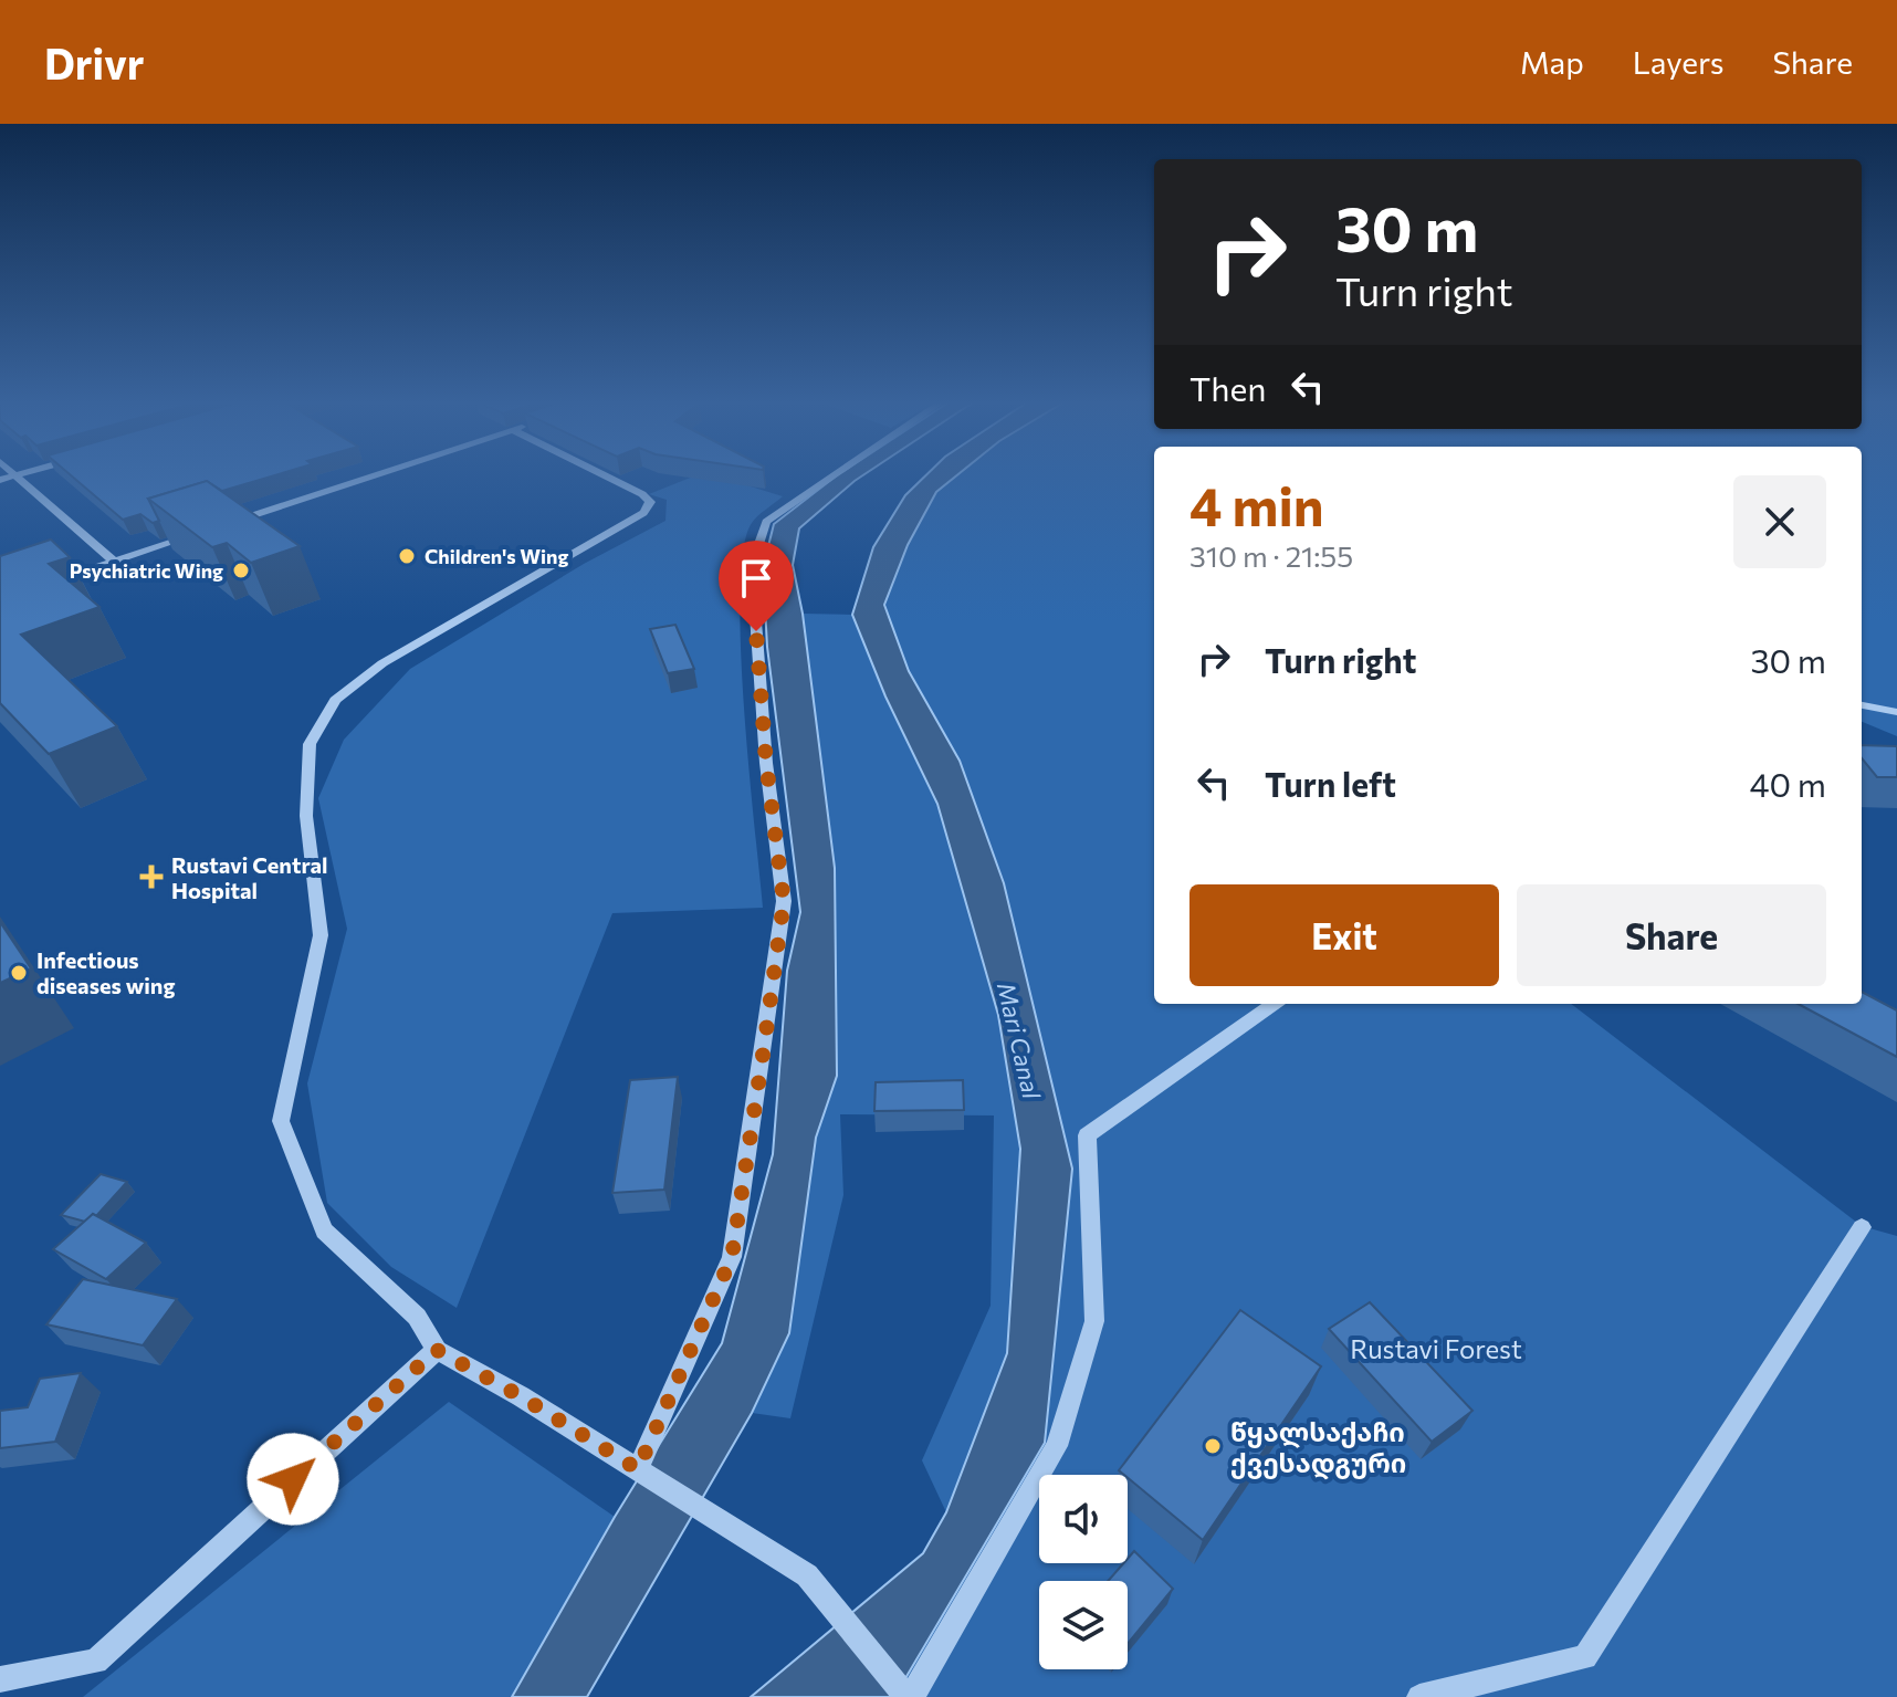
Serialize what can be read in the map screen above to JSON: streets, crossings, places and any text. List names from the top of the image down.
{
  "water": ["Mari Canal"],
  "parks": ["Rustavi Forest"],
  "places": {
    "other": [
      "Children's Wing",
      "Psychiatric Wing",
      "Infectious diseases wing",
      "წყალსაქაჩი ქვესადგური"
    ],
    "health": ["Rustavi Central Hospital"]
  },
  "page": {
    "header": "Drivr",
    "nav": ["Map", "Layers", "Share"],
    "turn": ["30 m", "Turn right"],
    "then": "Then",
    "heading": ["4 min", "310 m · 21:55"],
    "list": [
      {
        "name": "Turn right",
        "value": "30 m"
      },
      {
        "name": "Turn left",
        "value": "40 m"
      }
    ],
    "buttons": ["Exit", "Share"]
  }
}
